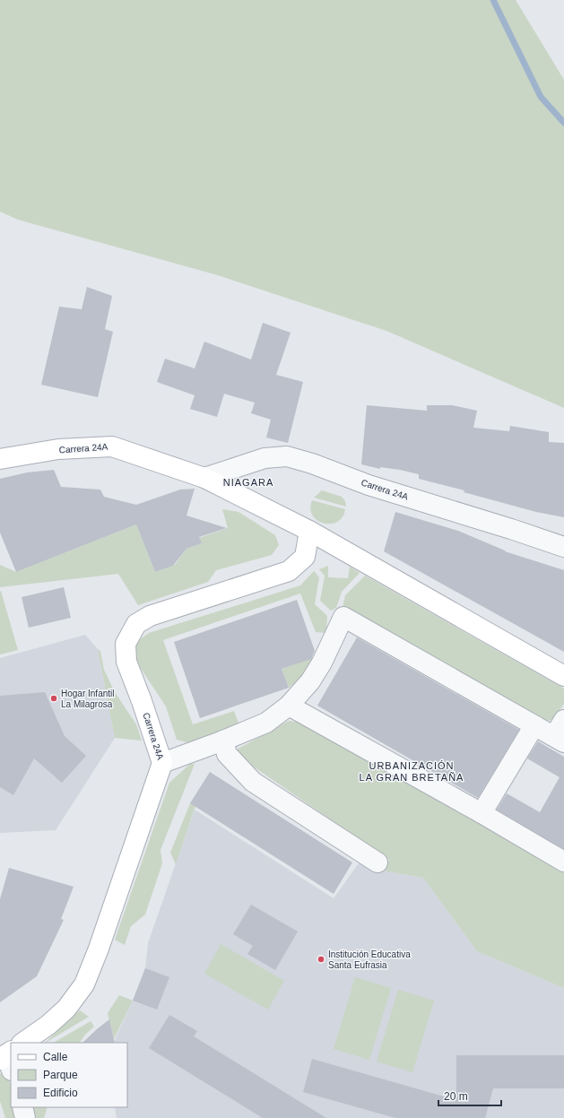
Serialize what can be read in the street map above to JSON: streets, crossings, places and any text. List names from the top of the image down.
{
  "streets": {
    "street": ["Carrera 24A"]
  },
  "districts": ["NIAGARA", "URBANIZACIÓN LA GRAN BRETAÑA"],
  "places": ["Hogar Infantil La Milagrosa", "Institución Educativa Santa Eufrasia"],
  "legend": ["Calle", "Parque", "Edificio"],
  "scale_bar": "20 m"
}
